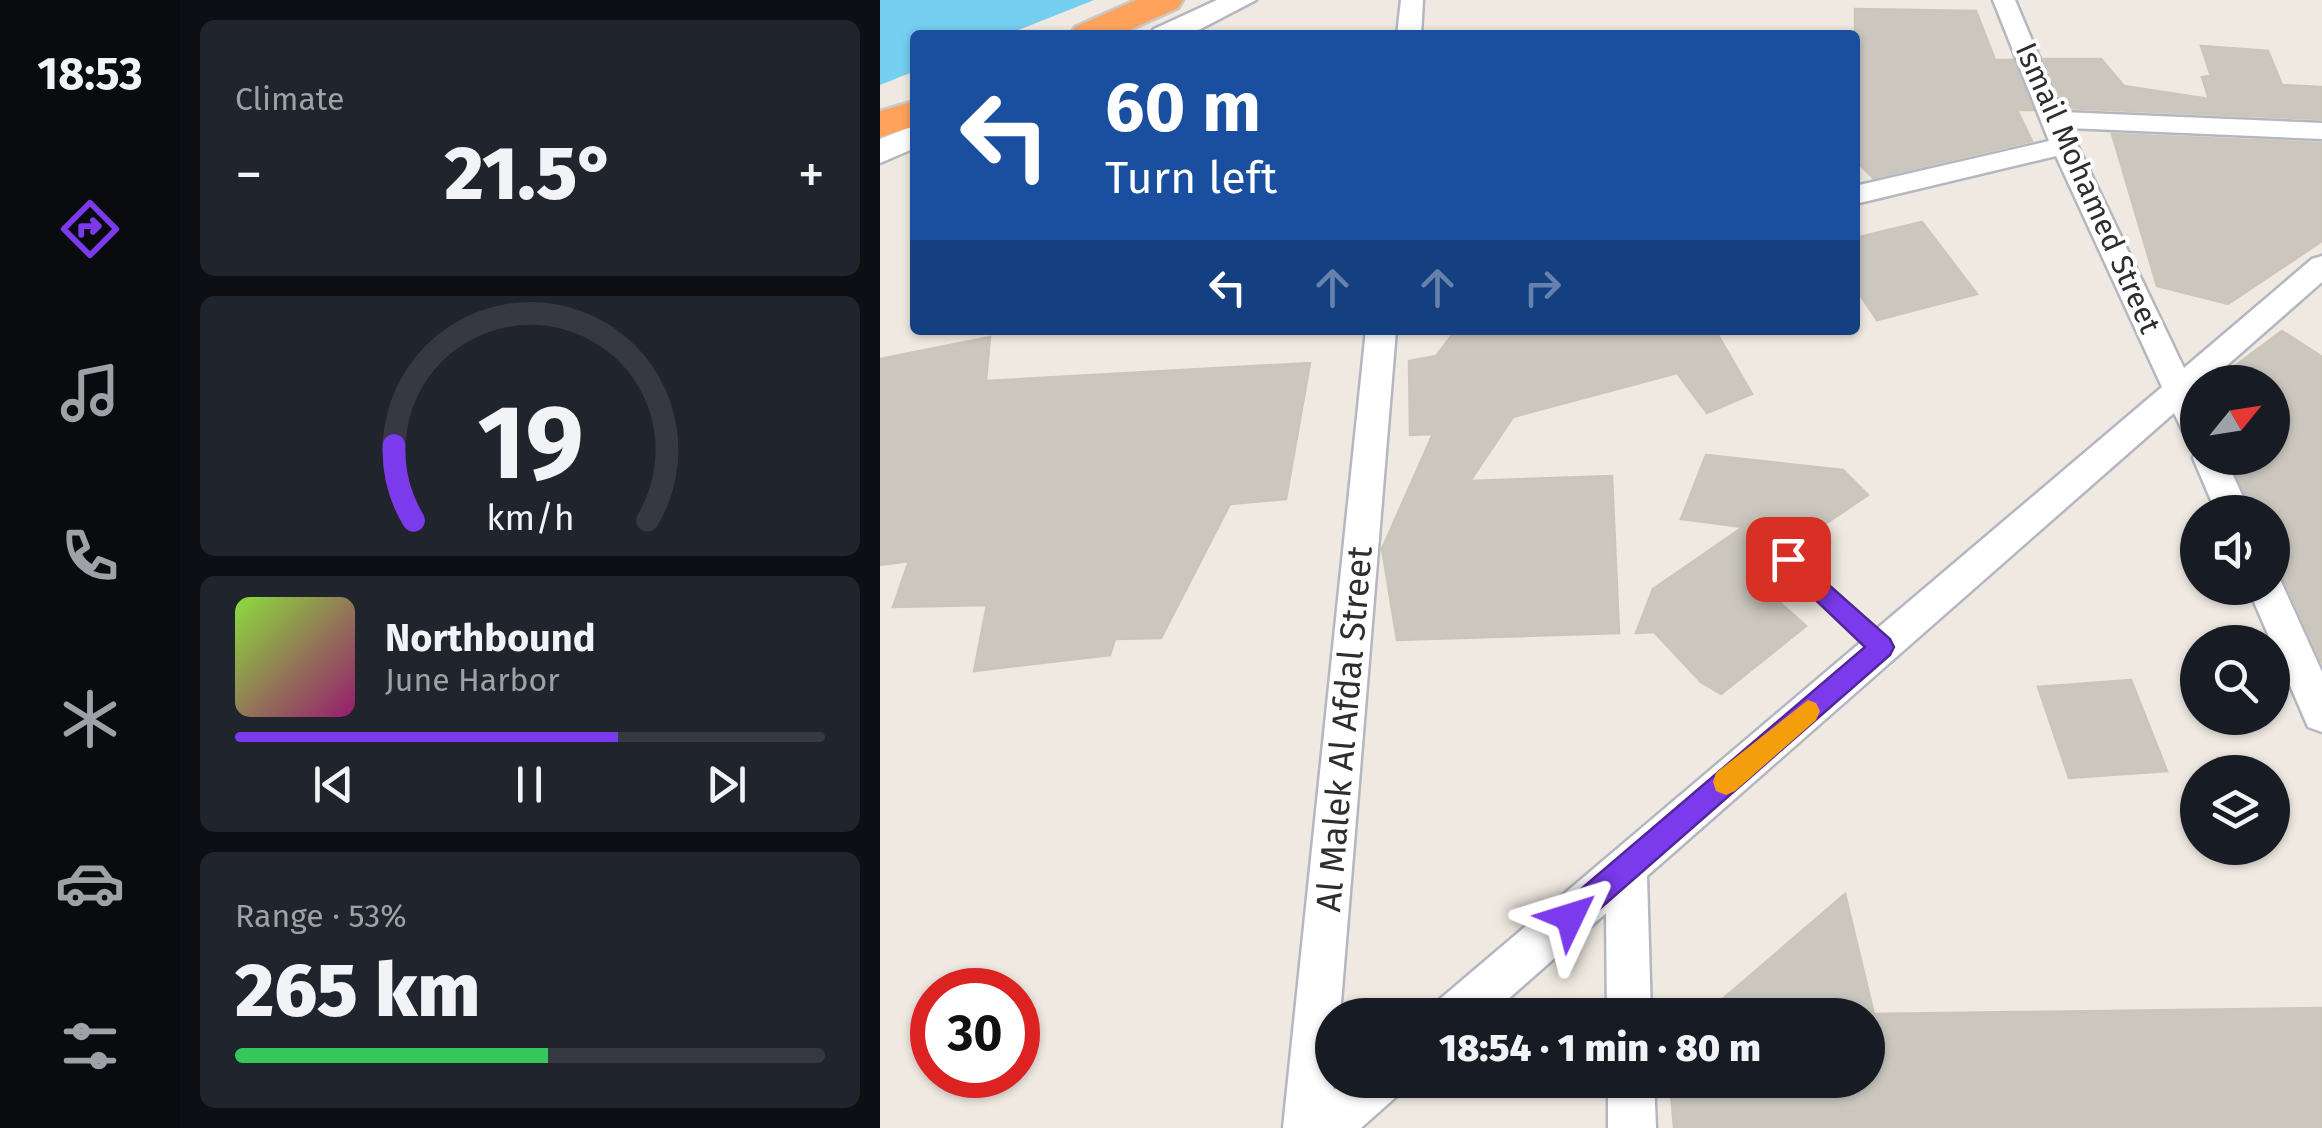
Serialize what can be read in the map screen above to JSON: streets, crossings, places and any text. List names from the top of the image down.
{
  "streets": {
    "street": ["Ismail Mohamed Street", "Al Malek Al Afdal Street"]
  },
  "north": "top right",
  "page": {
    "tabs": "18:53",
    "tile": [
      "Climate",
      ["Range · 53%", "265 km"]
    ],
    "turn": ["60 m", "Turn left"],
    "heat": ["−", "21.5°", "+"],
    "song": ["Northbound", "June Harbor"],
    "limit": "30",
    "trip": "18:54 · 1 min · 80 m",
    "gauge": ["19", "km/h"]
  }
}
